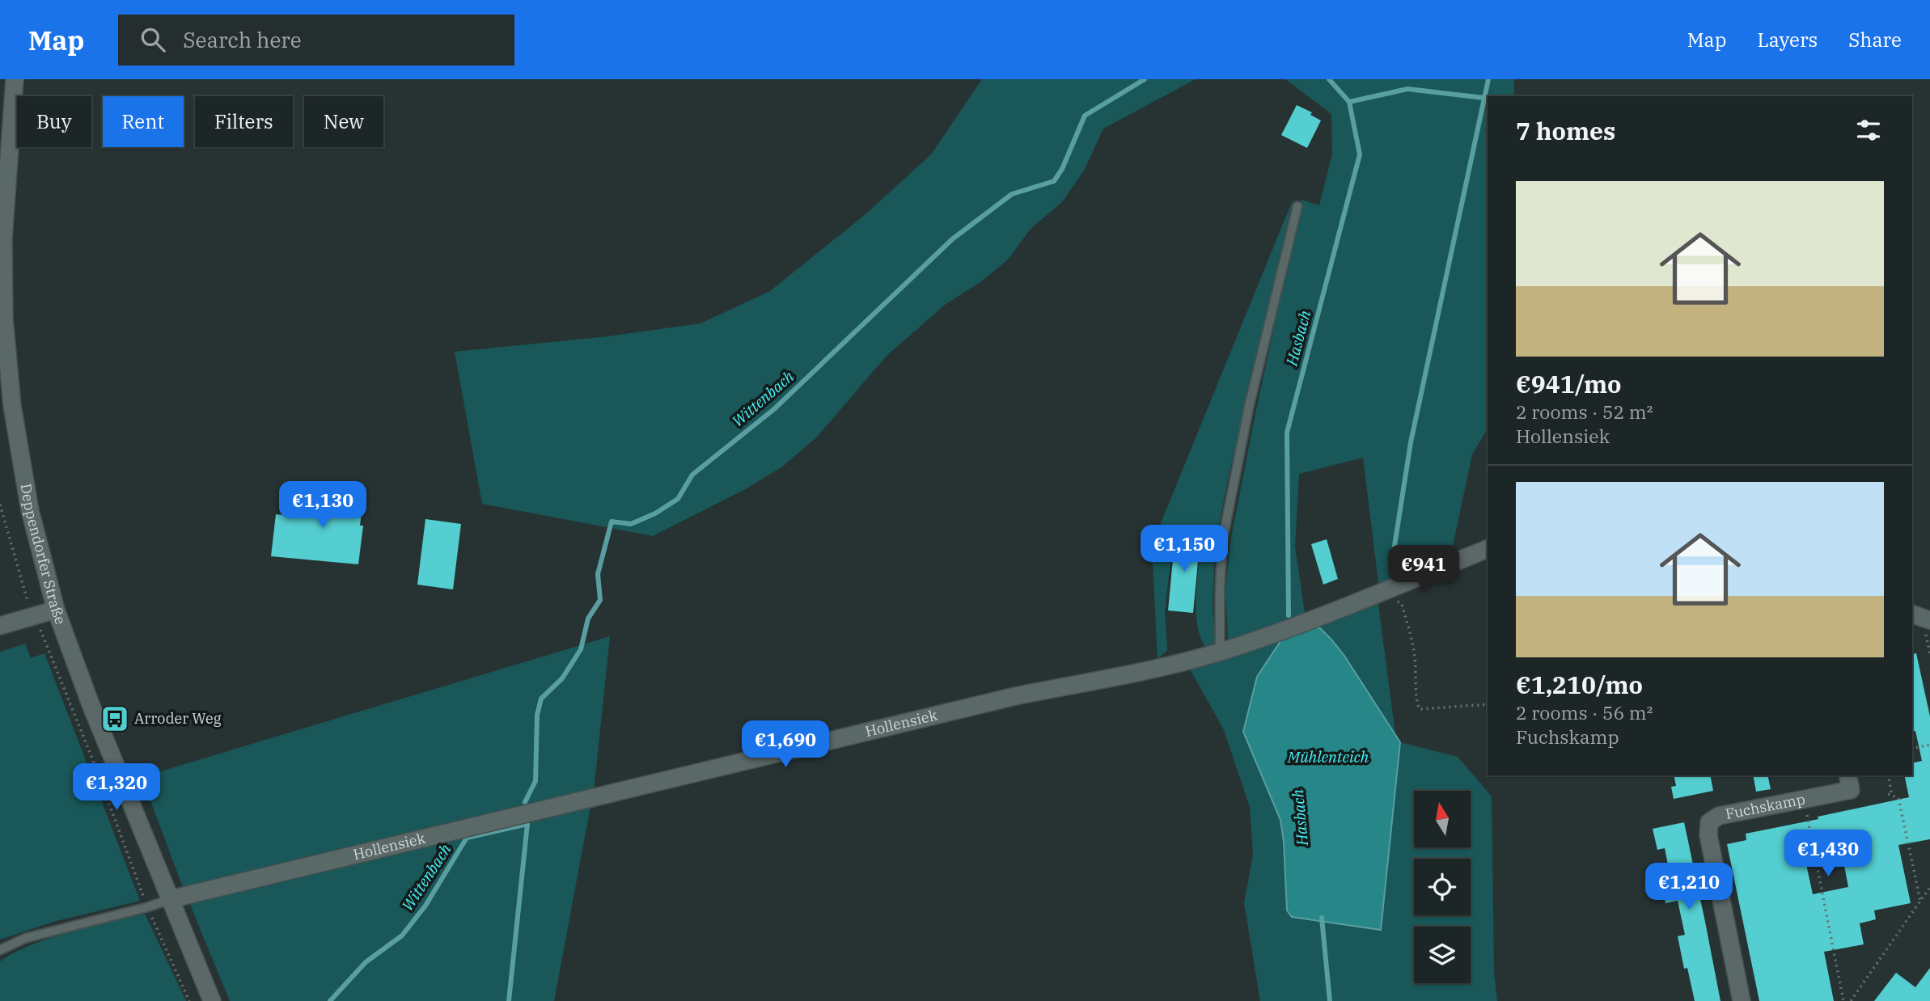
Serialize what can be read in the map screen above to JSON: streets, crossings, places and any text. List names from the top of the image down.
{
  "streets": {
    "street": ["Deppendorfer Straße", "Hollensiek", "Fuchskamp"]
  },
  "crossings": [
    ["Deppendorfer Straße", "Hollensiek"]
  ],
  "water": ["Hasbach", "Wittenbach", "Mühlenteich"],
  "places": {
    "bus stop": ["Arroder Weg"]
  },
  "north": "top",
  "page": {
    "header": "Map",
    "search": "Search here",
    "nav": ["Map", "Layers", "Share"],
    "chip": [
      "Buy",
      "Rent",
      "Filters",
      "New"
    ],
    "heading": "7 homes",
    "list": [
      {
        "name": "€941/mo",
        "note": "2 rooms · 52 m² · Hollensiek"
      },
      {
        "name": "€1,210/mo",
        "note": "2 rooms · 56 m² · Fuchskamp"
      }
    ],
    "price": [
      "€1,130",
      "€1,150",
      "€941",
      "€1,690",
      "€1,320",
      "€1,430",
      "€1,210"
    ]
  }
}
